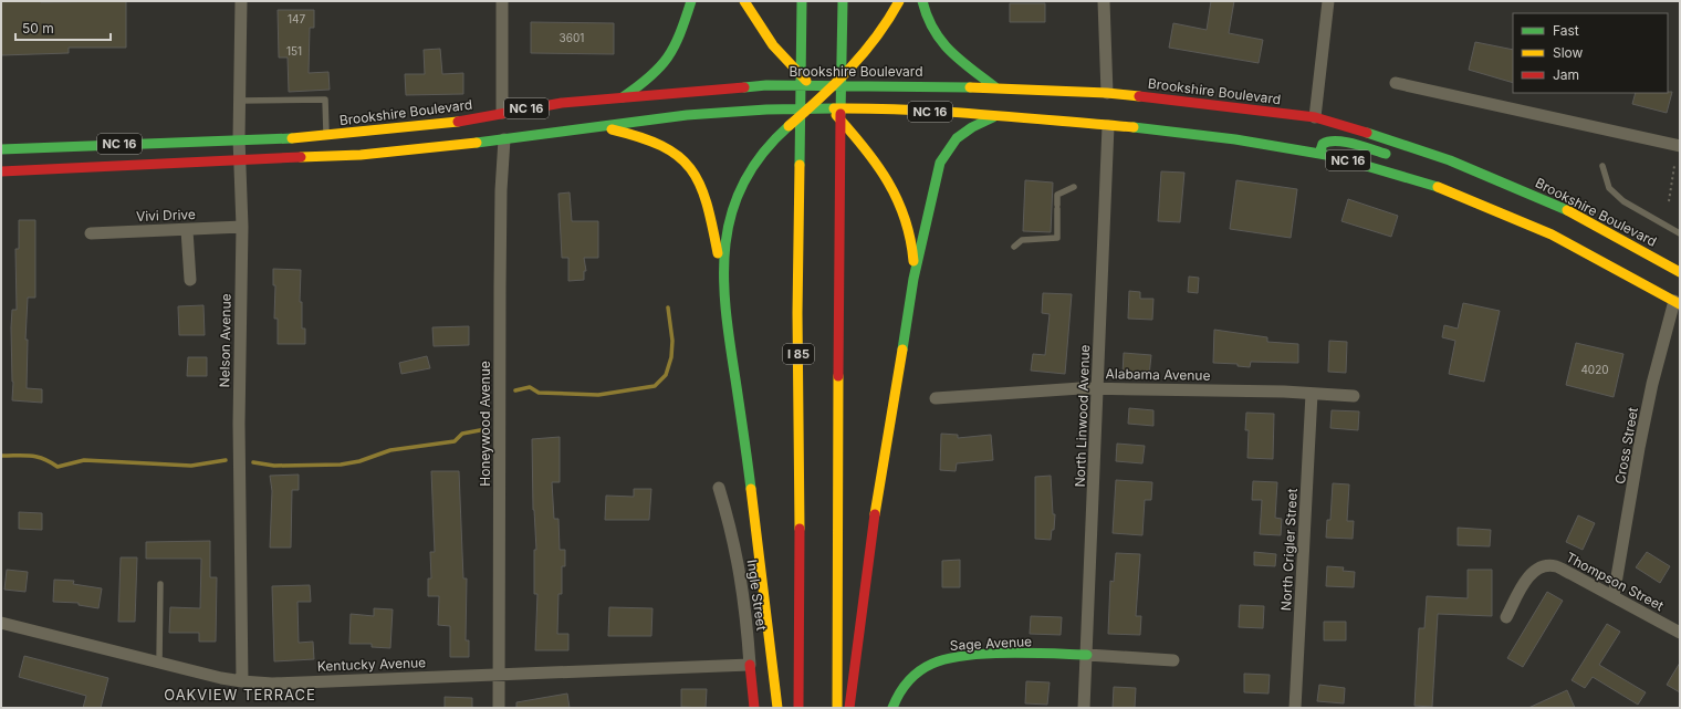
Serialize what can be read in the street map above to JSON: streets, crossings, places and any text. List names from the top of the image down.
{
  "streets": {
    "main road": [
      "Brookshire Boulevard",
      "NC 16",
      "I 85",
      "Ingle Street",
      "Sage Avenue"
    ],
    "street": [
      "Vivi Drive",
      "Nelson Avenue",
      "Alabama Avenue",
      "North Linwood Avenue",
      "Honeywood Avenue",
      "Cross Street",
      "North Crigler Street",
      "Thompson Street",
      "Kentucky Avenue"
    ]
  },
  "crossings": [
    ["Brookshire Boulevard", "Nelson Avenue"],
    ["NC 16", "Nelson Avenue"],
    ["NC 16", "North Linwood Avenue"],
    ["NC 16", "Honeywood Avenue"],
    ["NC 16", "Cross Street"],
    ["Vivi Drive", "Nelson Avenue"],
    ["Nelson Avenue", "Kentucky Avenue"],
    ["Alabama Avenue", "North Linwood Avenue"],
    ["Alabama Avenue", "North Crigler Street"],
    ["North Linwood Avenue", "Sage Avenue"],
    ["Honeywood Avenue", "Kentucky Avenue"],
    ["Cross Street", "Thompson Street"],
    ["Ingle Street", "Kentucky Avenue"]
  ],
  "districts": ["OAKVIEW TERRACE"],
  "house_numbers": [
    "147",
    "3601",
    "151",
    "4020"
  ],
  "legend": ["Fast", "Slow", "Jam"],
  "scale_bar": "50 m"
}
